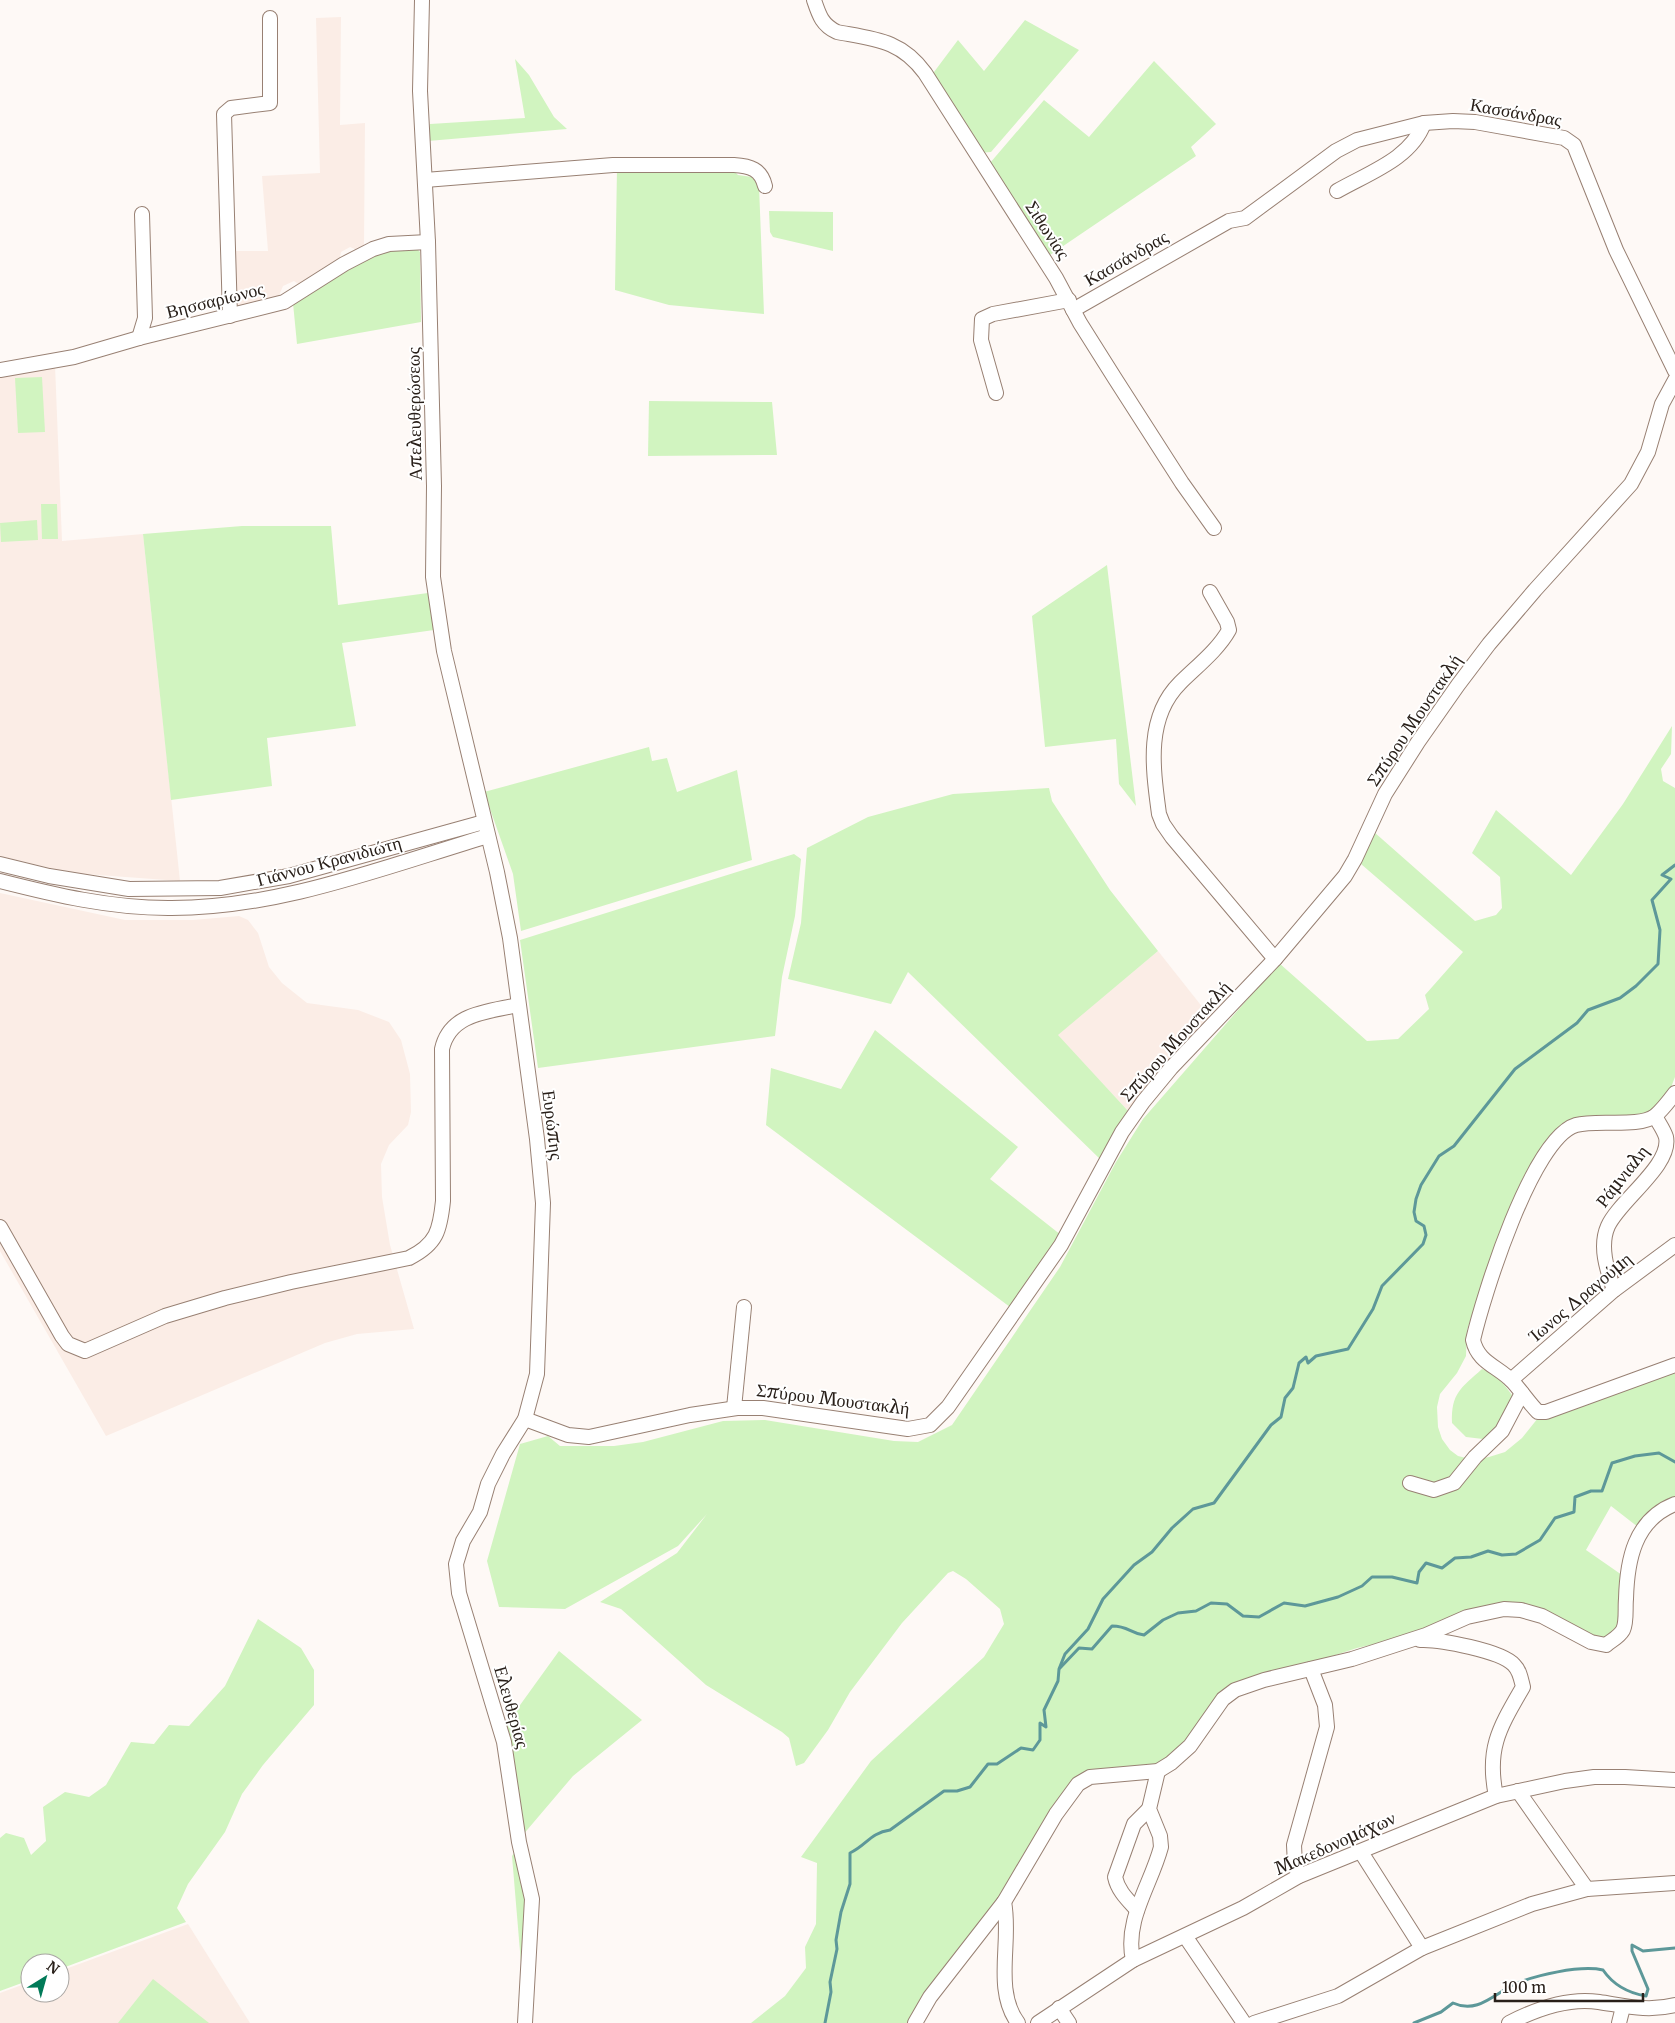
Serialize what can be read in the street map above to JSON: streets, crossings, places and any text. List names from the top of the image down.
{
  "streets": {
    "street": [
      "Κασσάνδρας",
      "Σιθωνίας",
      "Βησσαρίωνος",
      "Απελευθερώσεως",
      "Σπύρου Μουστακλή",
      "Γιάννου Κρανιδιώτη",
      "Ευρώπης",
      "Ράμνιαλη",
      "Ίωνος Δραγούμη",
      "Ελευθερίας",
      "Μακεδονομάχων"
    ]
  },
  "crossings": [
    ["Κασσάνδρας", "Σιθωνίας"],
    ["Βησσαρίωνος", "Απελευθερώσεως"],
    ["Απελευθερώσεως", "Γιάννου Κρανιδιώτη"],
    ["Απελευθερώσεως", "Ευρώπης"],
    ["Σπύρου Μουστακλή", "Ευρώπης"],
    ["Σπύρου Μουστακλή", "Ελευθερίας"],
    ["Γιάννου Κρανιδιώτη", "Ευρώπης"],
    ["Ευρώπης", "Ελευθερίας"],
    ["Ράμνιαλη", "Ίωνος Δραγούμη"]
  ],
  "scale_bar": "100 m",
  "north": "top right"
}
